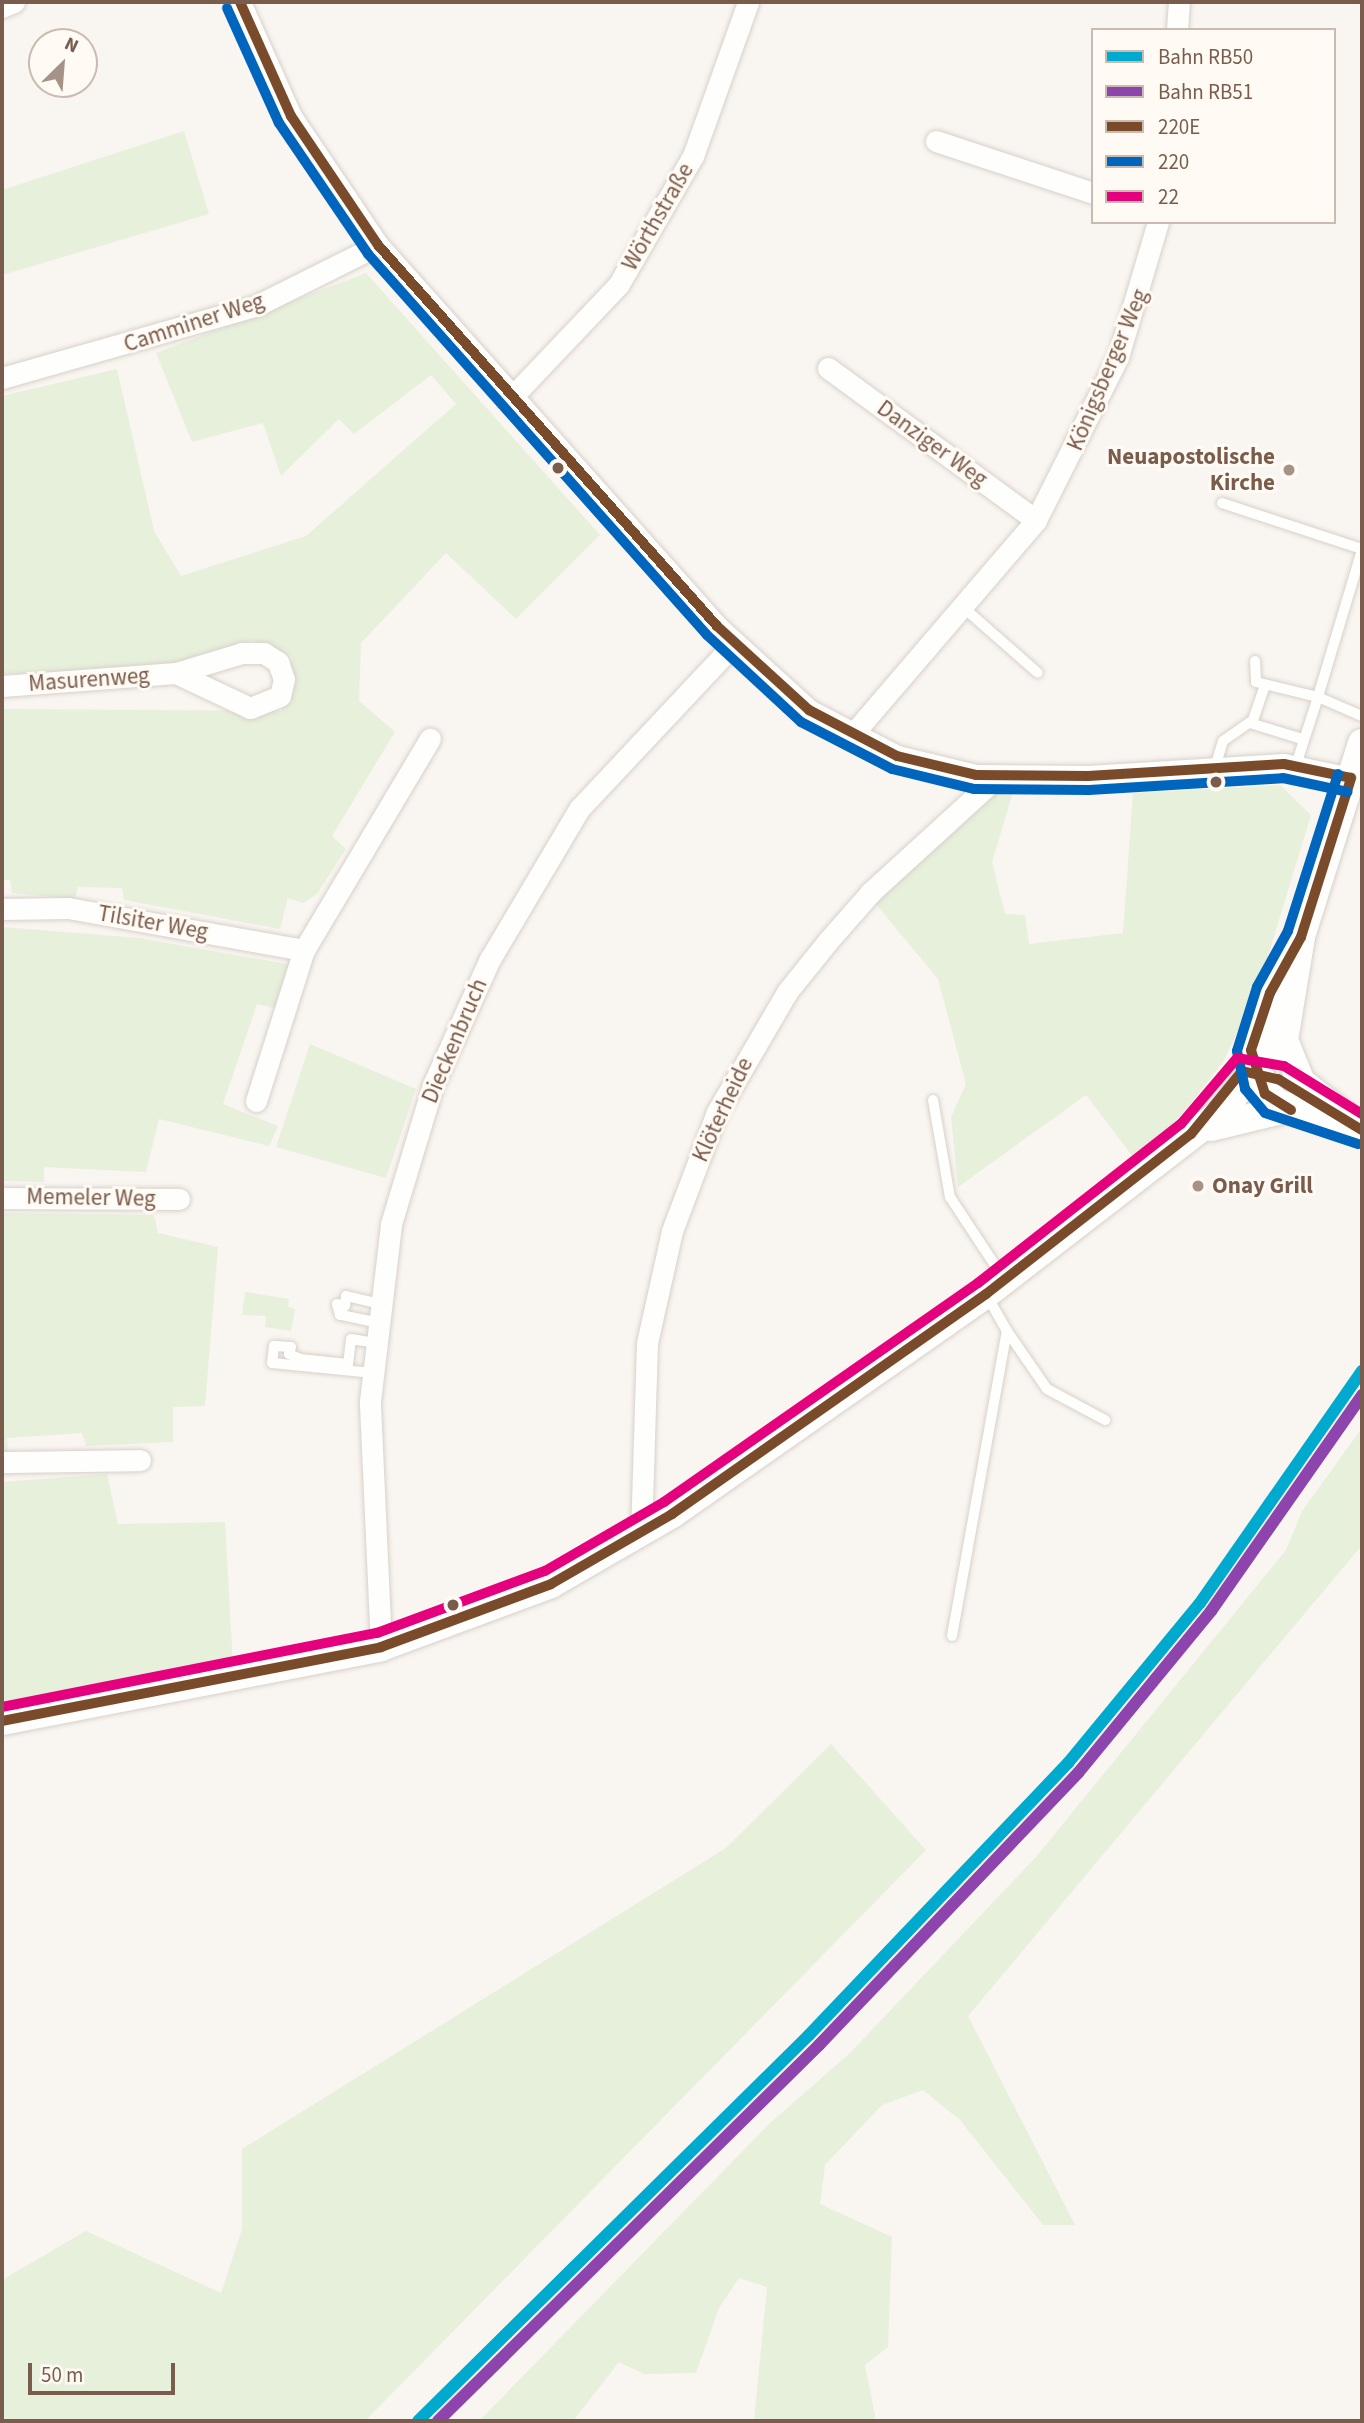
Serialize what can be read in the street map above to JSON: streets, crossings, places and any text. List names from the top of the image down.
{
  "streets": {
    "street": [
      "Wörthstraße",
      "Camminer Weg",
      "Königsberger Weg",
      "Danziger Weg",
      "Masurenweg",
      "Tilsiter Weg",
      "Dieckenbruch",
      "Klöterheide",
      "Memeler Weg"
    ]
  },
  "crossings": [
    ["Königsberger Weg", "Danziger Weg"]
  ],
  "places": ["Neuapostolische Kirche", "Onay Grill"],
  "lines": [
    "transit line 220E",
    "transit line 220",
    "transit line 22",
    "rail line RB50",
    "rail line RB51"
  ],
  "legend": [
    "Bahn RB50",
    "Bahn RB51",
    "220E",
    "220",
    "22"
  ],
  "scale_bar": "50 m",
  "north": "top right"
}
